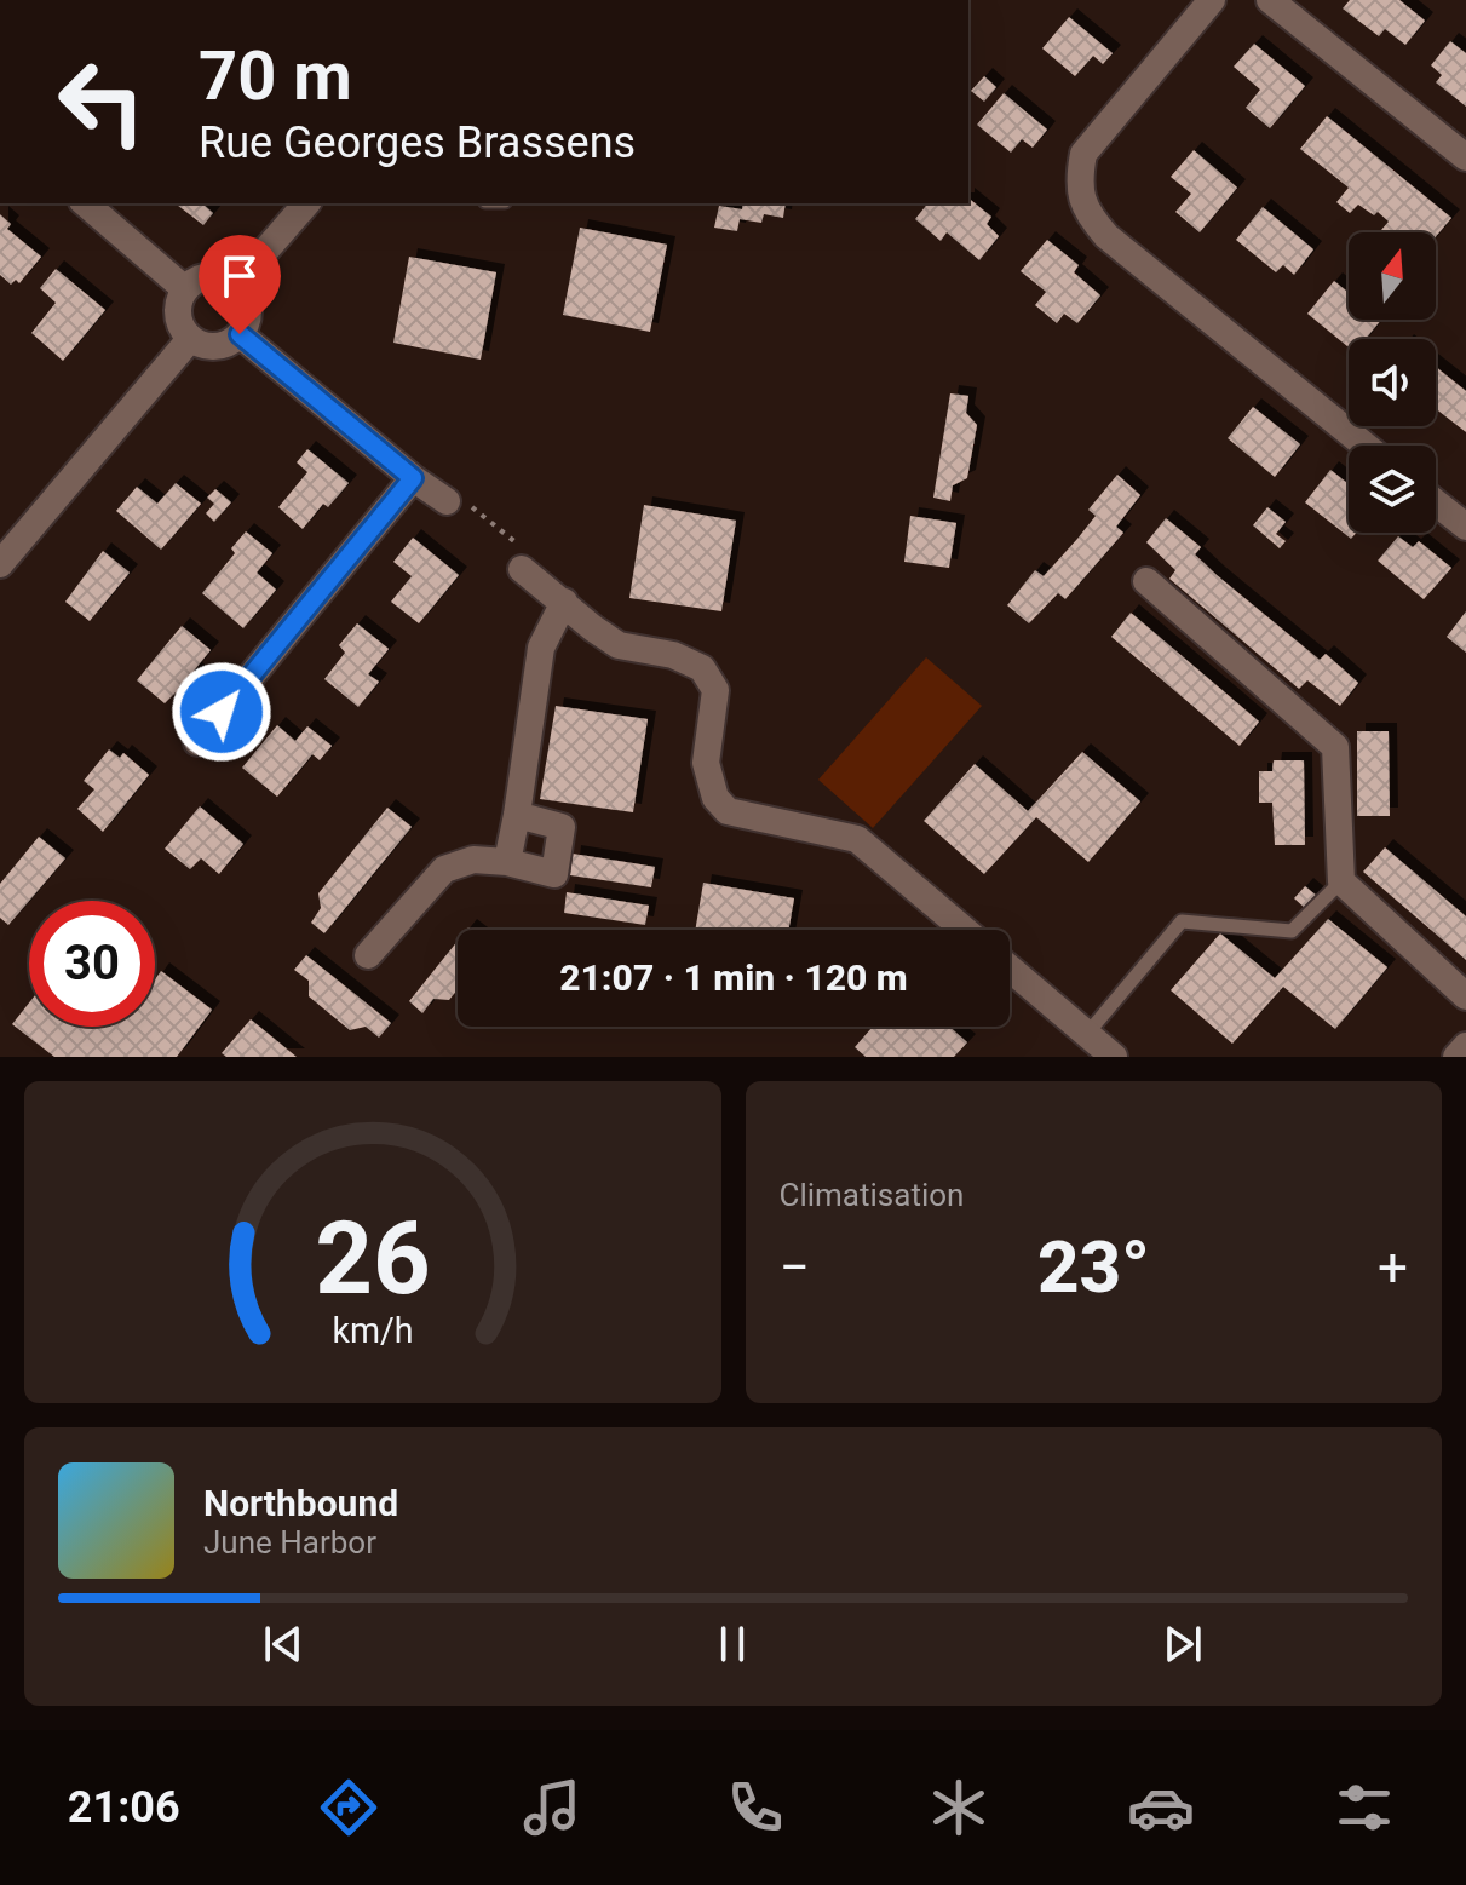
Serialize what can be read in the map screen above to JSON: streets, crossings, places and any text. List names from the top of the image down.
{
  "north": "top",
  "page": {
    "turn": ["70 m", "Rue Georges Brassens"],
    "limit": "30",
    "trip": "21:07 · 1 min · 120 m",
    "tile": "Climatisation",
    "heat": ["−", "23°", "+"],
    "song": ["Northbound", "June Harbor"],
    "tabs": "21:06",
    "gauge": ["26", "km/h"]
  }
}
